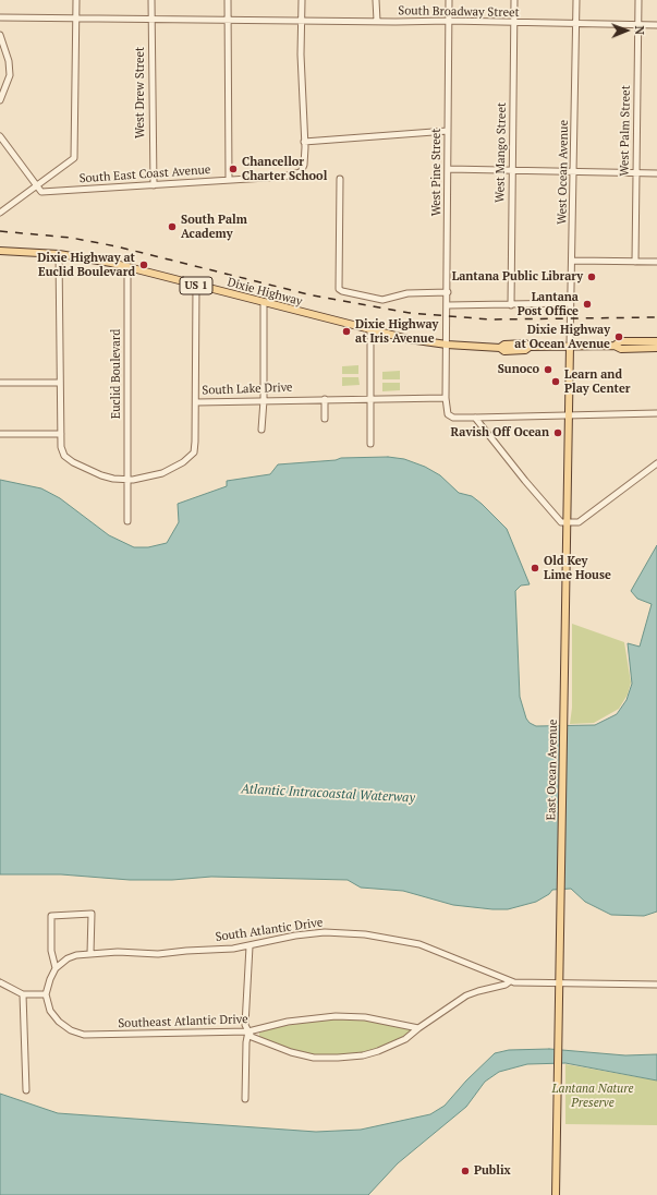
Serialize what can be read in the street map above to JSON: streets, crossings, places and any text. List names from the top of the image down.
{
  "streets": {
    "main road": ["US 1", "Dixie Highway", "East Ocean Avenue"],
    "street": [
      "South Broadway Street",
      "West Drew Street",
      "West Palm Street",
      "West Mango Street",
      "West Pine Street",
      "West Ocean Avenue",
      "South East Coast Avenue",
      "Euclid Boulevard",
      "South Lake Drive",
      "South Atlantic Drive",
      "Southeast Atlantic Drive"
    ]
  },
  "crossings": [
    ["South Broadway Street", "West Drew Street"],
    ["South Broadway Street", "West Palm Street"],
    ["South Broadway Street", "West Mango Street"],
    ["South Broadway Street", "West Pine Street"],
    ["South Broadway Street", "West Ocean Avenue"],
    ["West Drew Street", "South East Coast Avenue"],
    ["West Pine Street", "Dixie Highway"],
    ["West Pine Street", "South Lake Drive"],
    ["West Ocean Avenue", "Dixie Highway"],
    ["West Ocean Avenue", "East Ocean Avenue"],
    ["Dixie Highway", "Euclid Boulevard"],
    ["Dixie Highway", "South Lake Drive"],
    ["Dixie Highway", "East Ocean Avenue"],
    ["Euclid Boulevard", "South Lake Drive"],
    ["East Ocean Avenue", "South Atlantic Drive"]
  ],
  "water": ["Atlantic Intracoastal Waterway"],
  "parks": ["Lantana Nature Preserve"],
  "places": [
    "Chancellor Charter School",
    "South Palm Academy",
    "Dixie Highway at Euclid Boulevard",
    "Lantana Public Library",
    "Lantana Post Office",
    "Dixie Highway at Iris Avenue",
    "Dixie Highway at Ocean Avenue",
    "Sunoco",
    "Learn and Play Center",
    "Ravish Off Ocean",
    "Old Key Lime House",
    "Publix"
  ],
  "north": "right"
}
